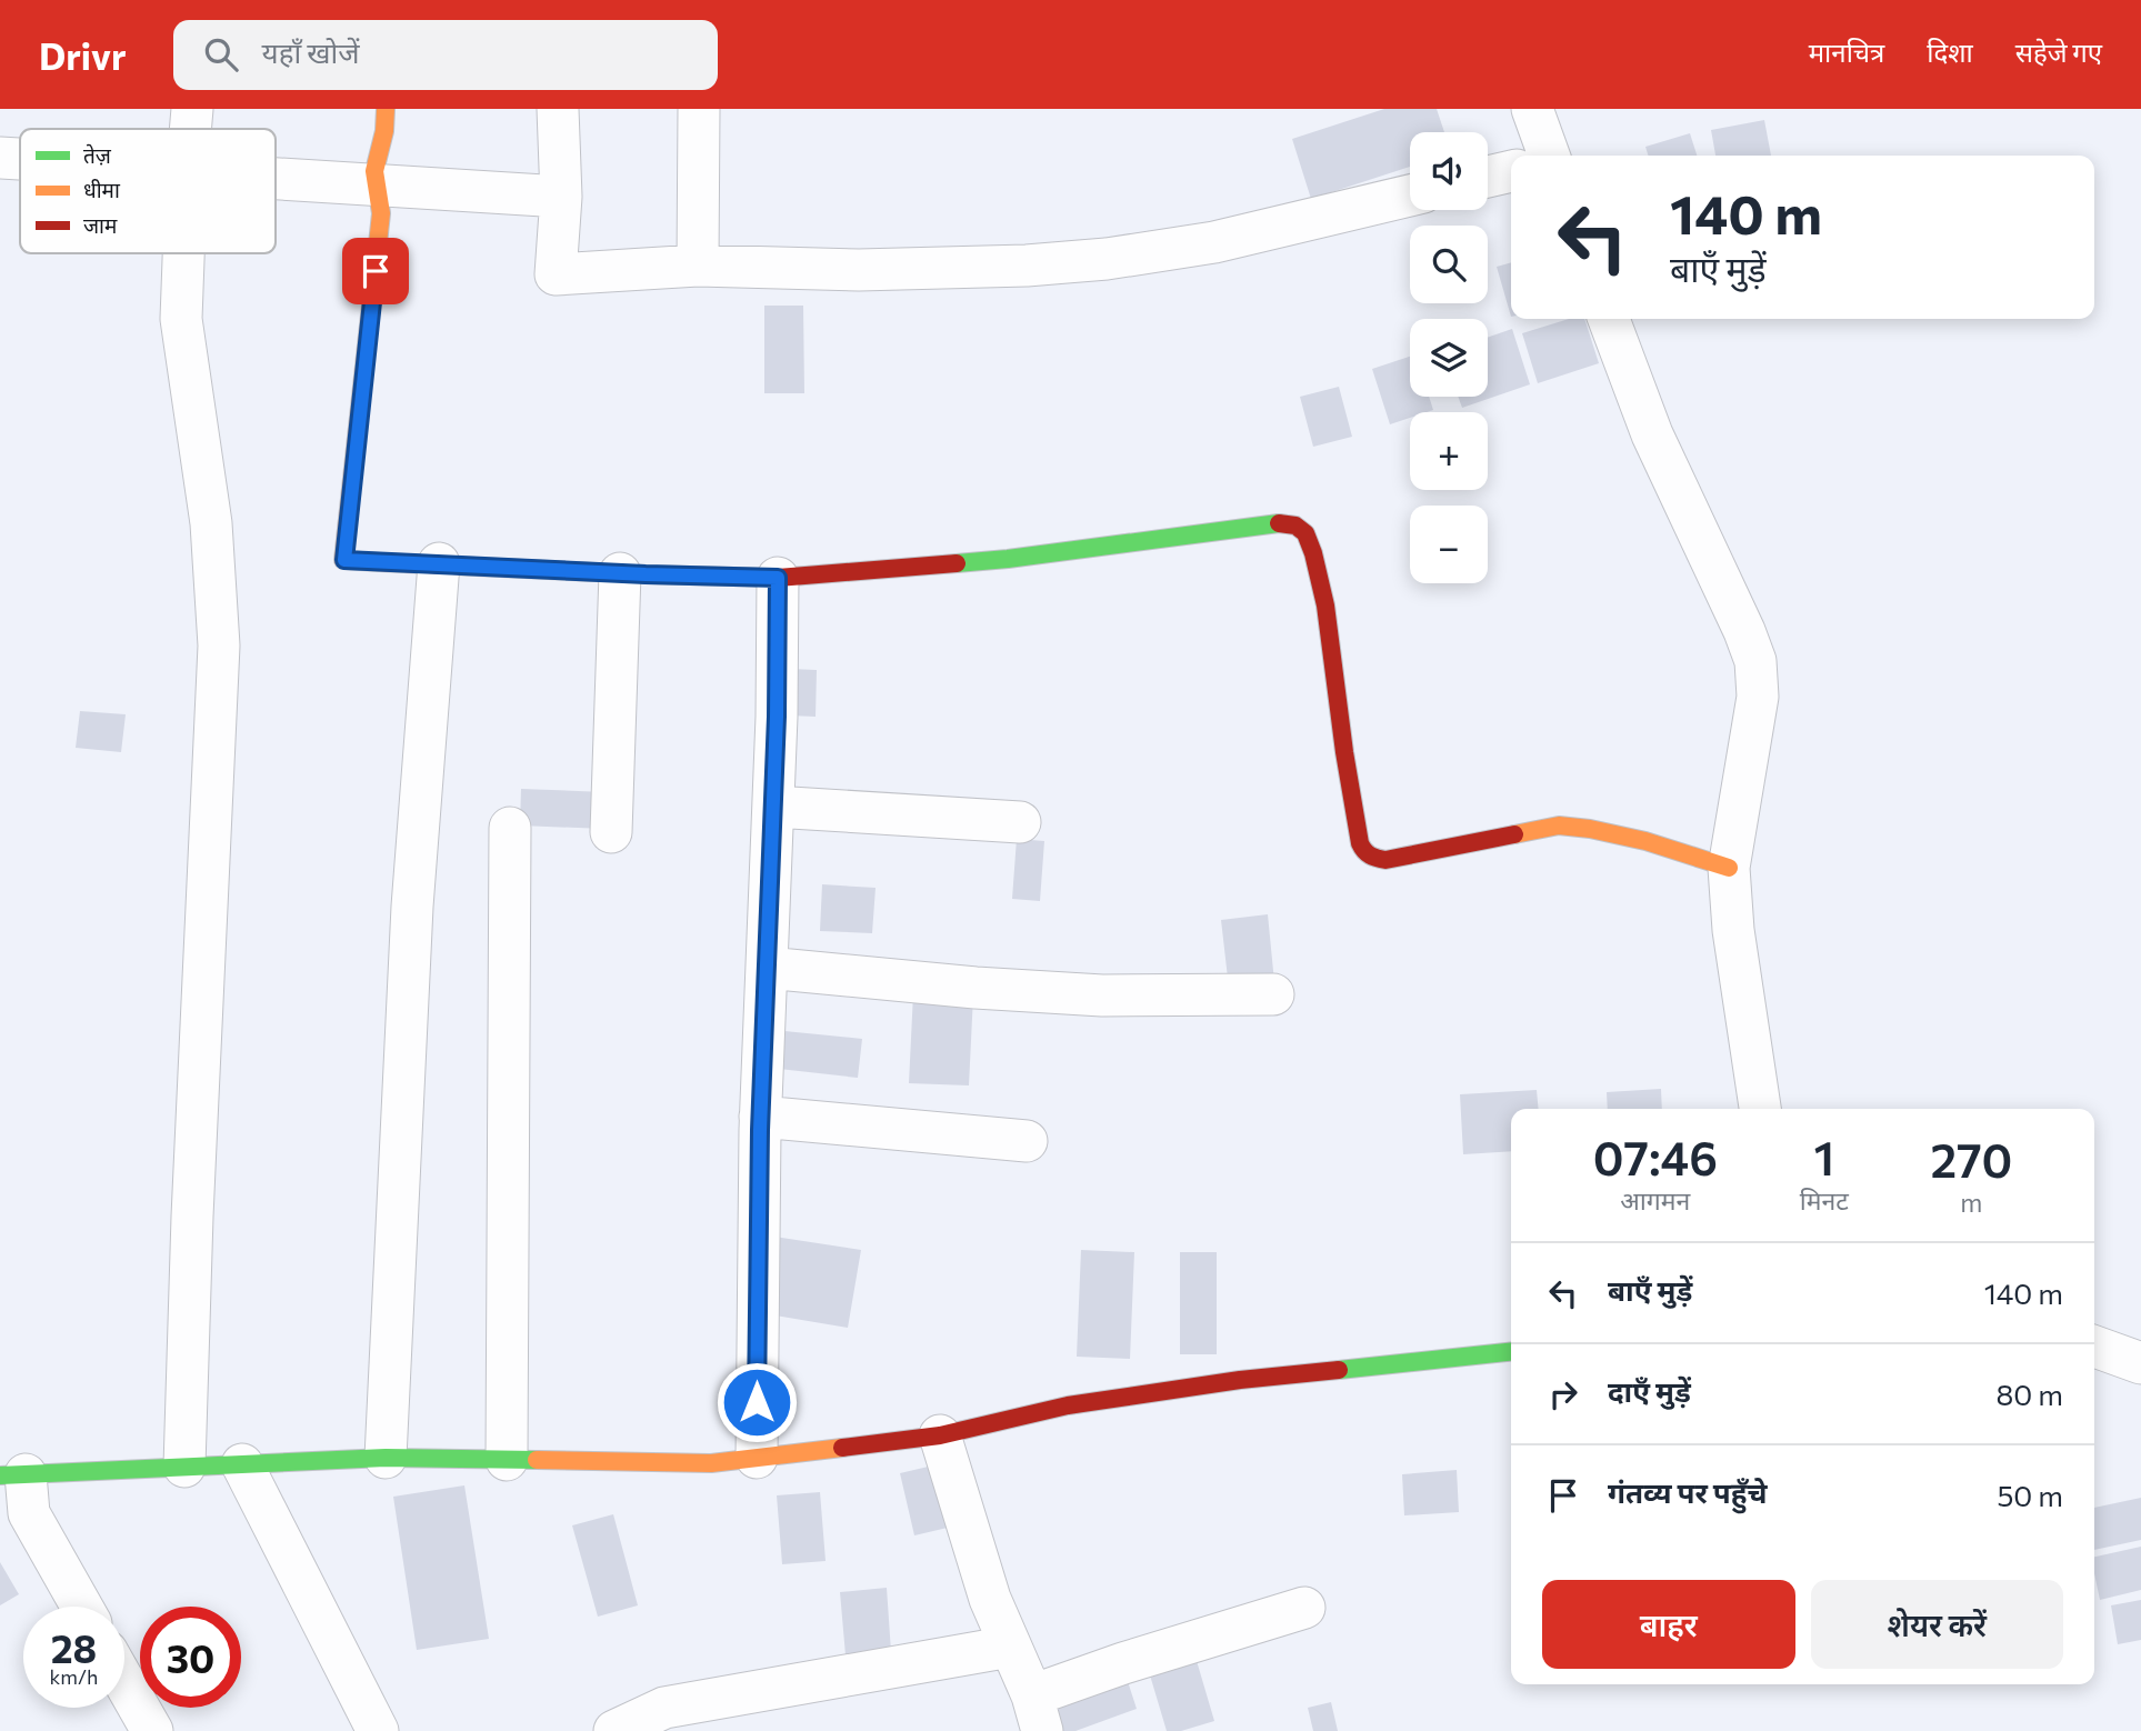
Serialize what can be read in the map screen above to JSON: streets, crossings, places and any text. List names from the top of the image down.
{
  "legend": ["तेज़", "धीमा", "जाम"],
  "page": {
    "header": "Drivr",
    "search": "यहाँ खोजें",
    "nav": ["मानचित्र", "दिशा", "सहेजे गए"],
    "map_buttons": ["+", "−"],
    "turn": ["140 m", "बाएँ मुड़ें"],
    "eta": [
      "07:46",
      "आगमन",
      "1",
      "मिनट",
      "270",
      "m"
    ],
    "list": [
      {
        "name": "बाएँ मुड़ें",
        "value": "140 m"
      },
      {
        "name": "दाएँ मुड़ें",
        "value": "80 m"
      },
      {
        "name": "गंतव्य पर पहुँचे",
        "value": "50 m"
      }
    ],
    "buttons": ["बाहर", "शेयर करें"],
    "speed": "28 km/h",
    "limit": "30"
  }
}
